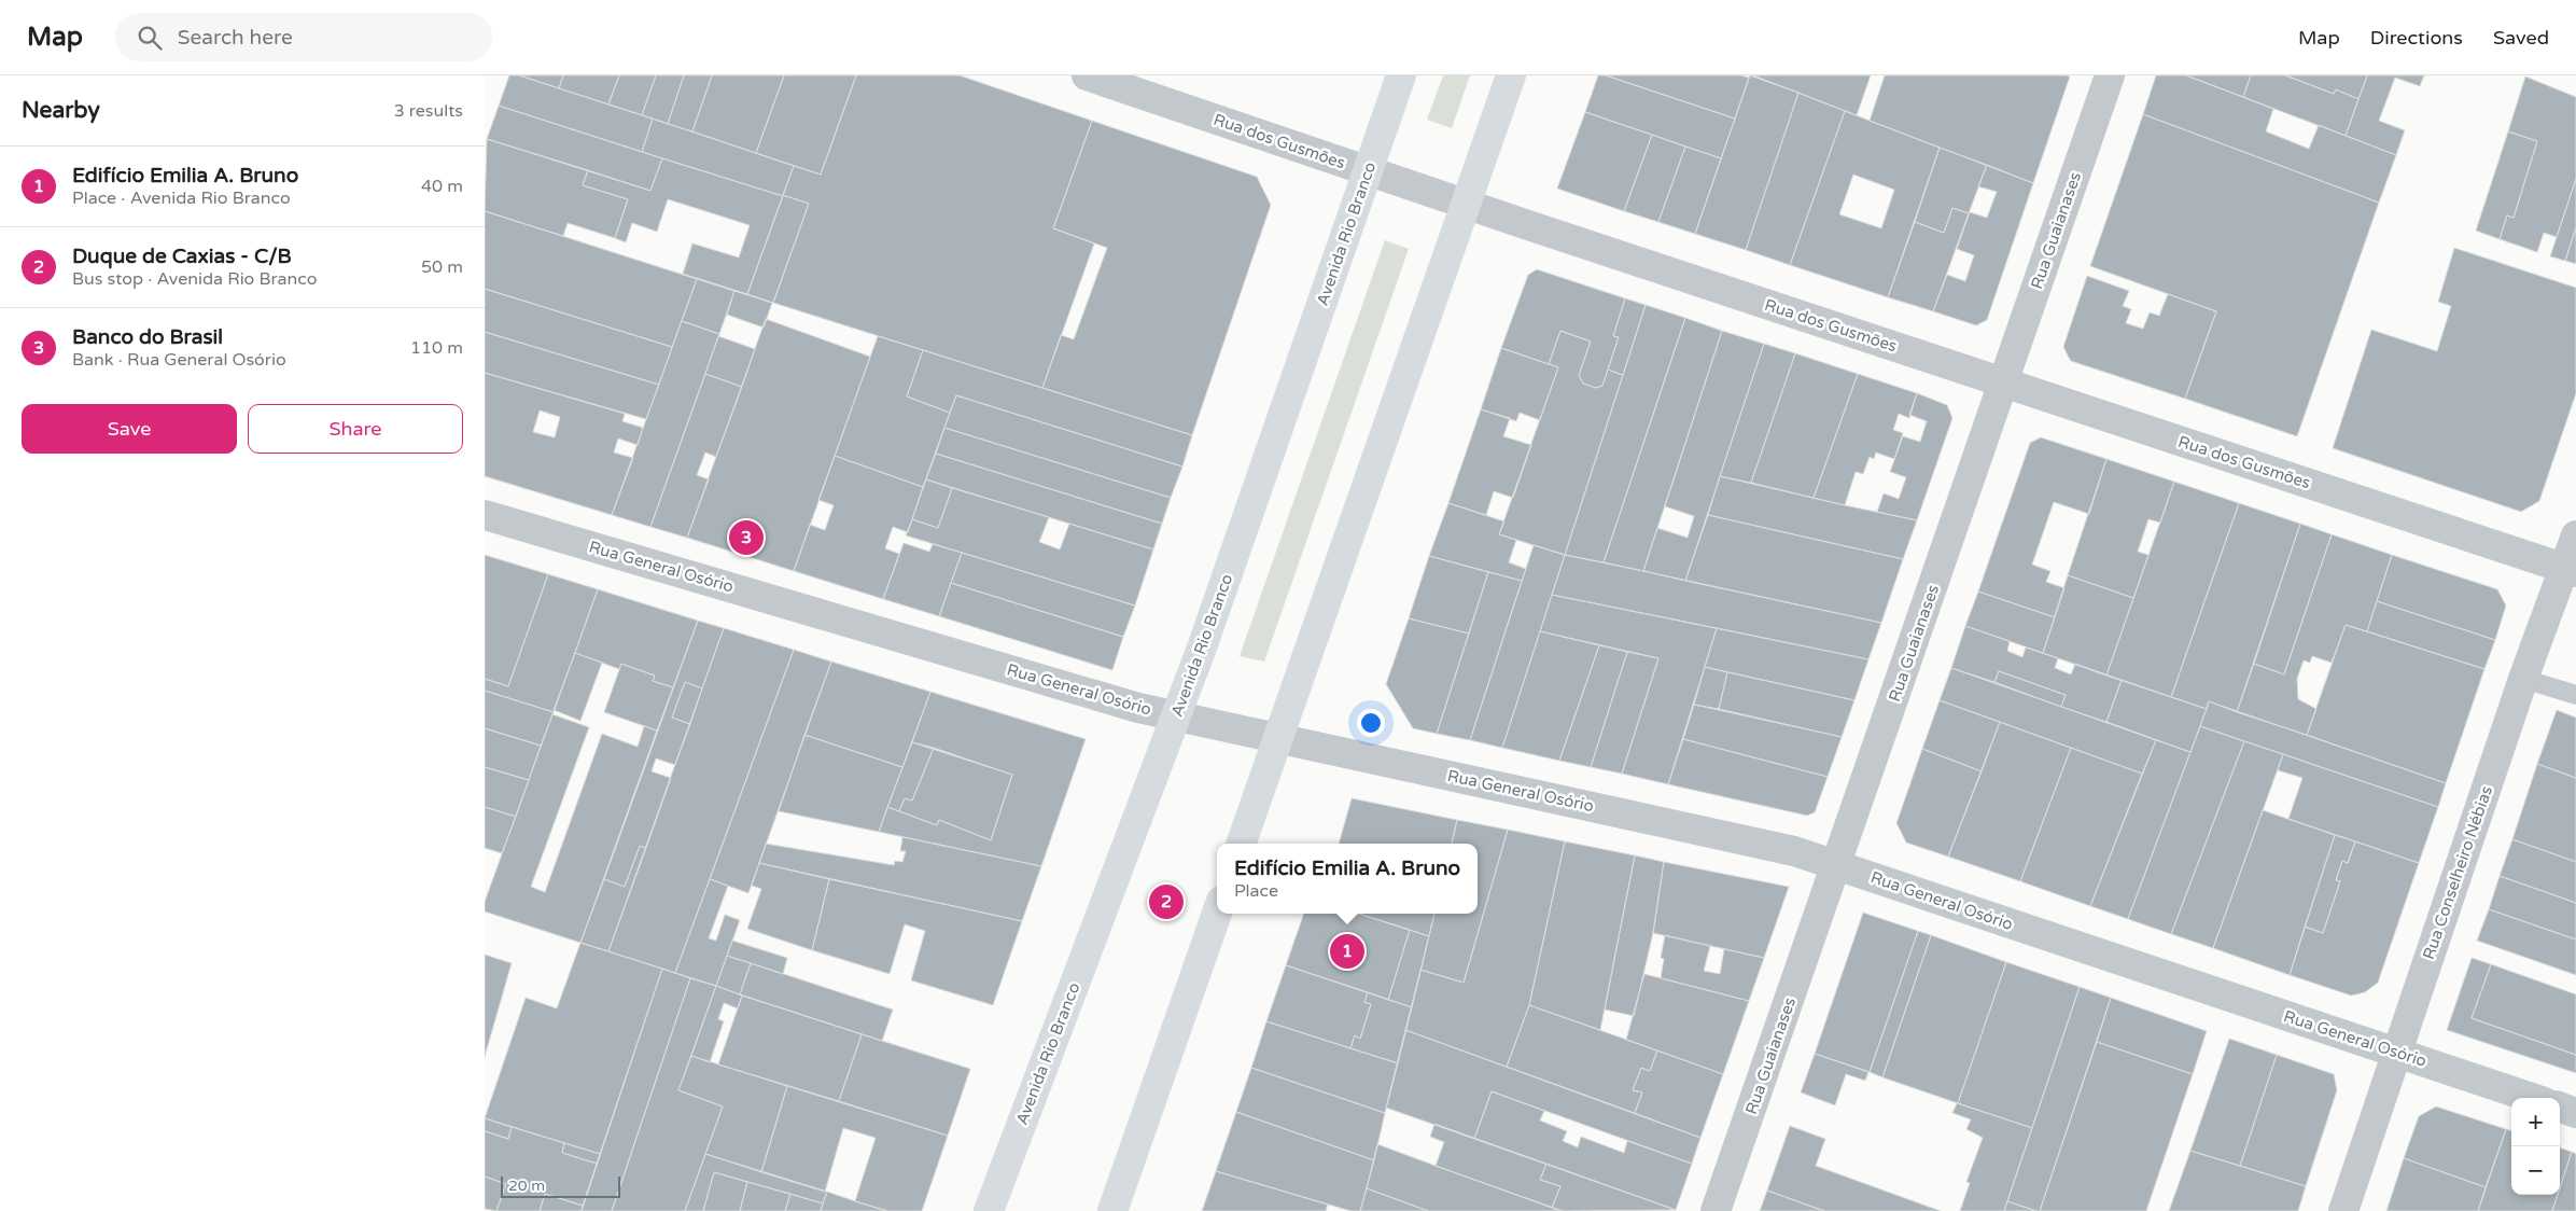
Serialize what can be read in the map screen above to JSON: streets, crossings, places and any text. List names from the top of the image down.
{
  "streets": {
    "main road": ["Avenida Rio Branco"],
    "street": [
      "Rua dos Gusmões",
      "Rua Guaianases",
      "Rua General Osório",
      "Rua Conselheiro Nébias"
    ]
  },
  "crossings": [
    ["Rua dos Gusmões", "Rua Guaianases"],
    ["Rua dos Gusmões", "Avenida Rio Branco"],
    ["Rua dos Gusmões", "Rua Conselheiro Nébias"],
    ["Rua Guaianases", "Rua General Osório"],
    ["Avenida Rio Branco", "Rua General Osório"],
    ["Rua General Osório", "Rua Conselheiro Nébias"]
  ],
  "scale_bar": "20 m",
  "page": {
    "header": "Map",
    "search": "Search here",
    "nav": ["Map", "Directions", "Saved"],
    "heading": ["Nearby", "3 results"],
    "list": [
      {
        "mark": "1",
        "name": "Edifício Emilia A. Bruno",
        "note": "Place · Avenida Rio Branco",
        "value": "40 m"
      },
      {
        "mark": "2",
        "name": "Duque de Caxias - C/B",
        "note": "Bus stop · Avenida Rio Branco",
        "value": "50 m"
      },
      {
        "mark": "3",
        "name": "Banco do Brasil",
        "note": "Bank · Rua General Osório",
        "value": "110 m"
      }
    ],
    "buttons": ["Save", "Share"],
    "pins": ["3", "2", "1"],
    "popup": ["Edifício Emilia A. Bruno", "Place"],
    "map_buttons": ["+", "−"],
    "scale": "20 m"
  }
}
